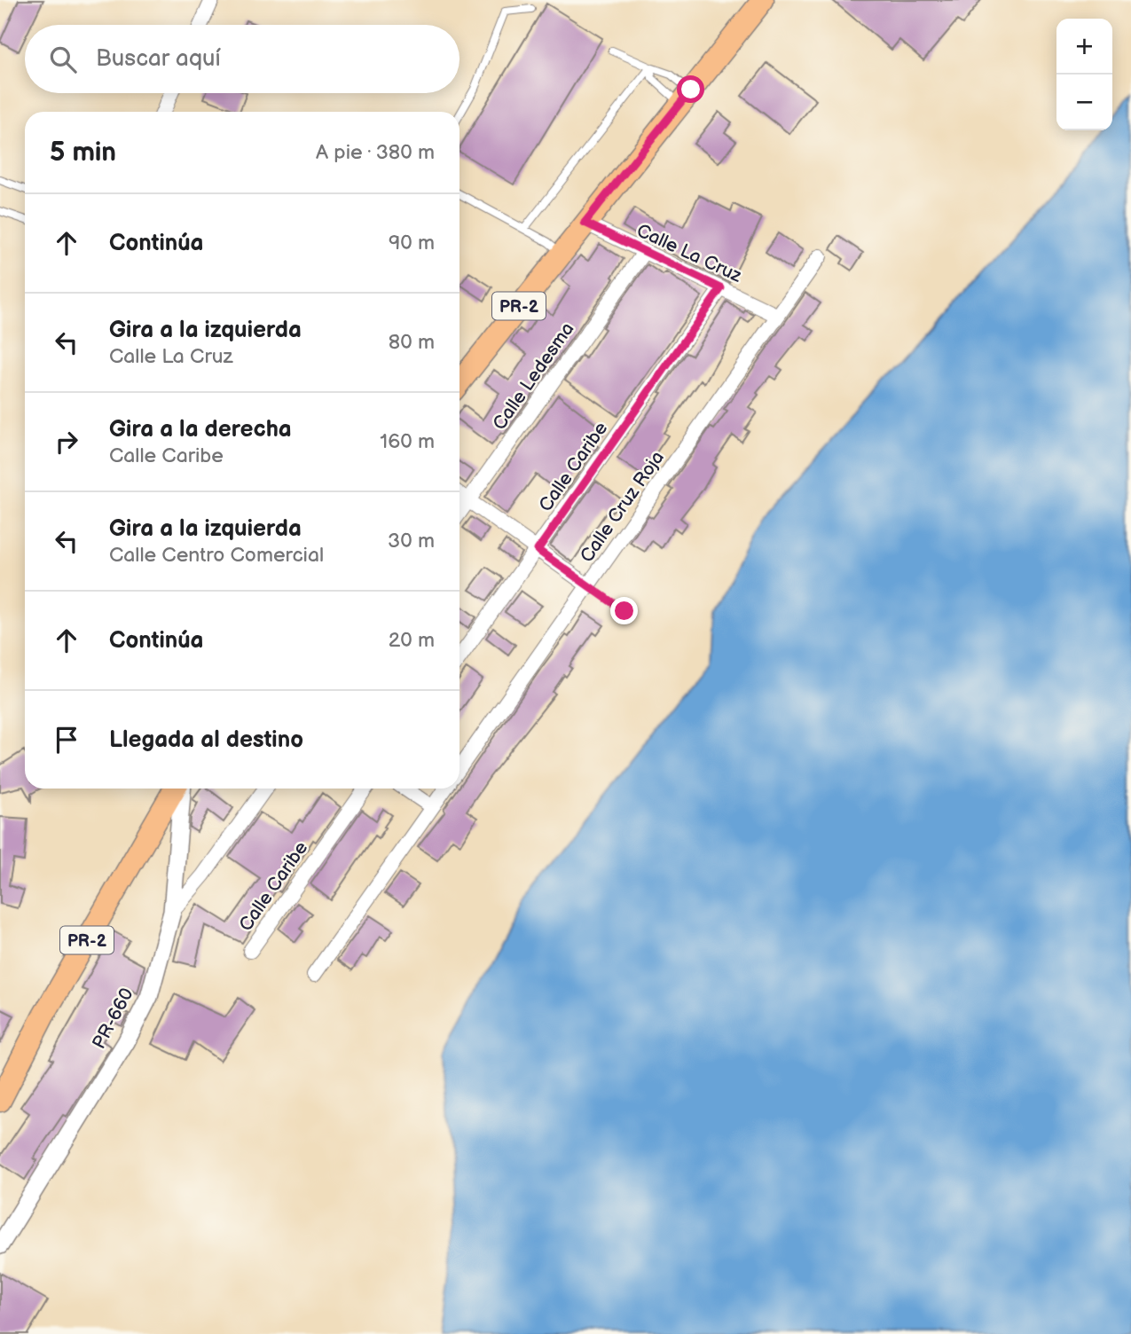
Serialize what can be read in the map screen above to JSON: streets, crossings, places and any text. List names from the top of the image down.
{
  "streets": {
    "main road": ["PR-2"],
    "street": [
      "Calle La Cruz",
      "Calle Ledesma",
      "Calle Caribe",
      "Calle Cruz Roja",
      "PR-660"
    ]
  },
  "crossings": [
    ["Calle La Cruz", "PR-2"],
    ["Calle La Cruz", "Calle Ledesma"],
    ["Calle La Cruz", "Calle Caribe"],
    ["Calle La Cruz", "Calle Cruz Roja"]
  ],
  "page": {
    "map_buttons": ["+", "−"],
    "search": "Buscar aquí",
    "heading": ["5 min", "A pie · 380 m"],
    "list": [
      ["Continúa", "90 m"],
      ["Gira a la izquierda", "Calle La Cruz", "80 m"],
      ["Gira a la derecha", "Calle Caribe", "160 m"],
      ["Gira a la izquierda", "Calle Centro Comercial", "30 m"],
      ["Continúa", "20 m"],
      "Llegada al destino"
    ]
  }
}
